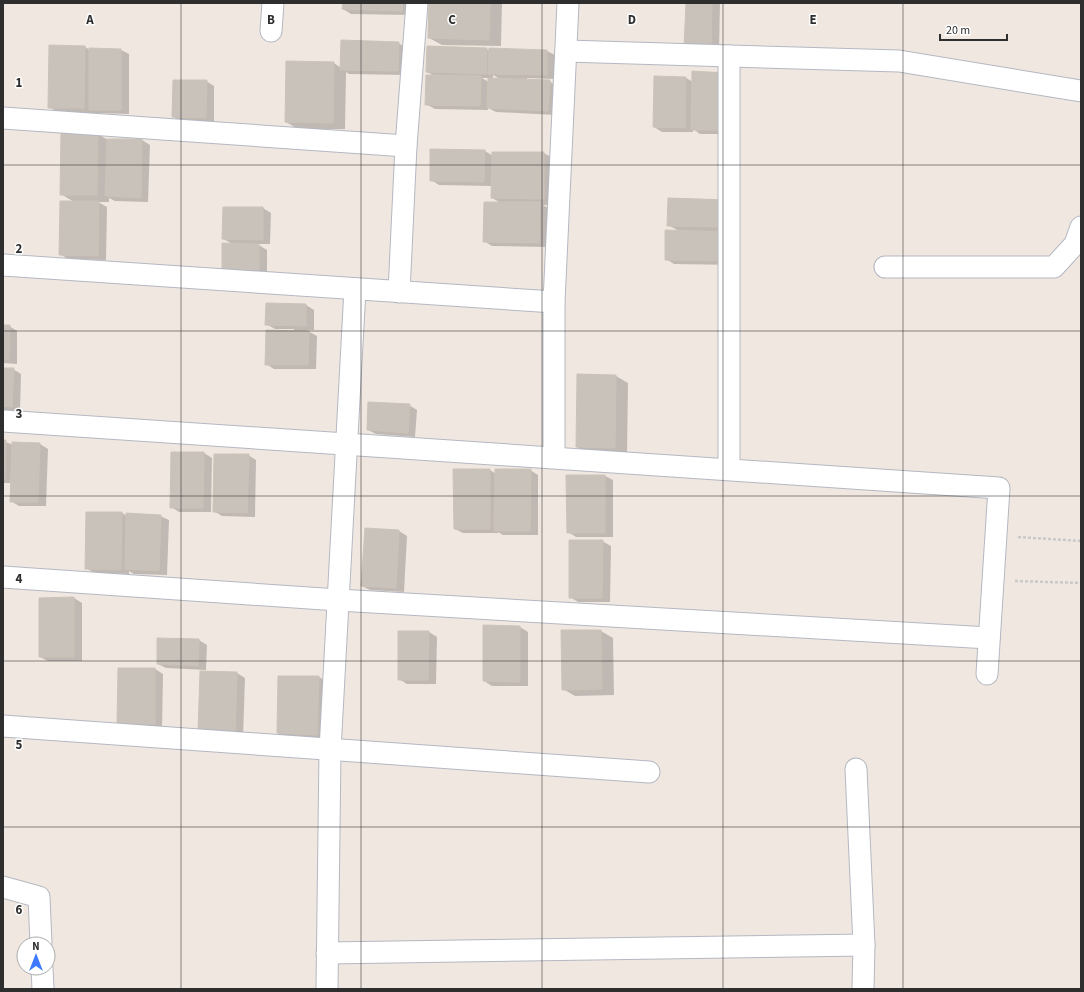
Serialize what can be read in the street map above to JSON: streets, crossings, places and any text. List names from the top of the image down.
{
  "scale_bar": "20 m",
  "north": "top",
  "grid": {
    "columns": [
      "A",
      "B",
      "C",
      "D",
      "E"
    ],
    "rows": [
      "1",
      "2",
      "3",
      "4",
      "5",
      "6"
    ]
  }
}
